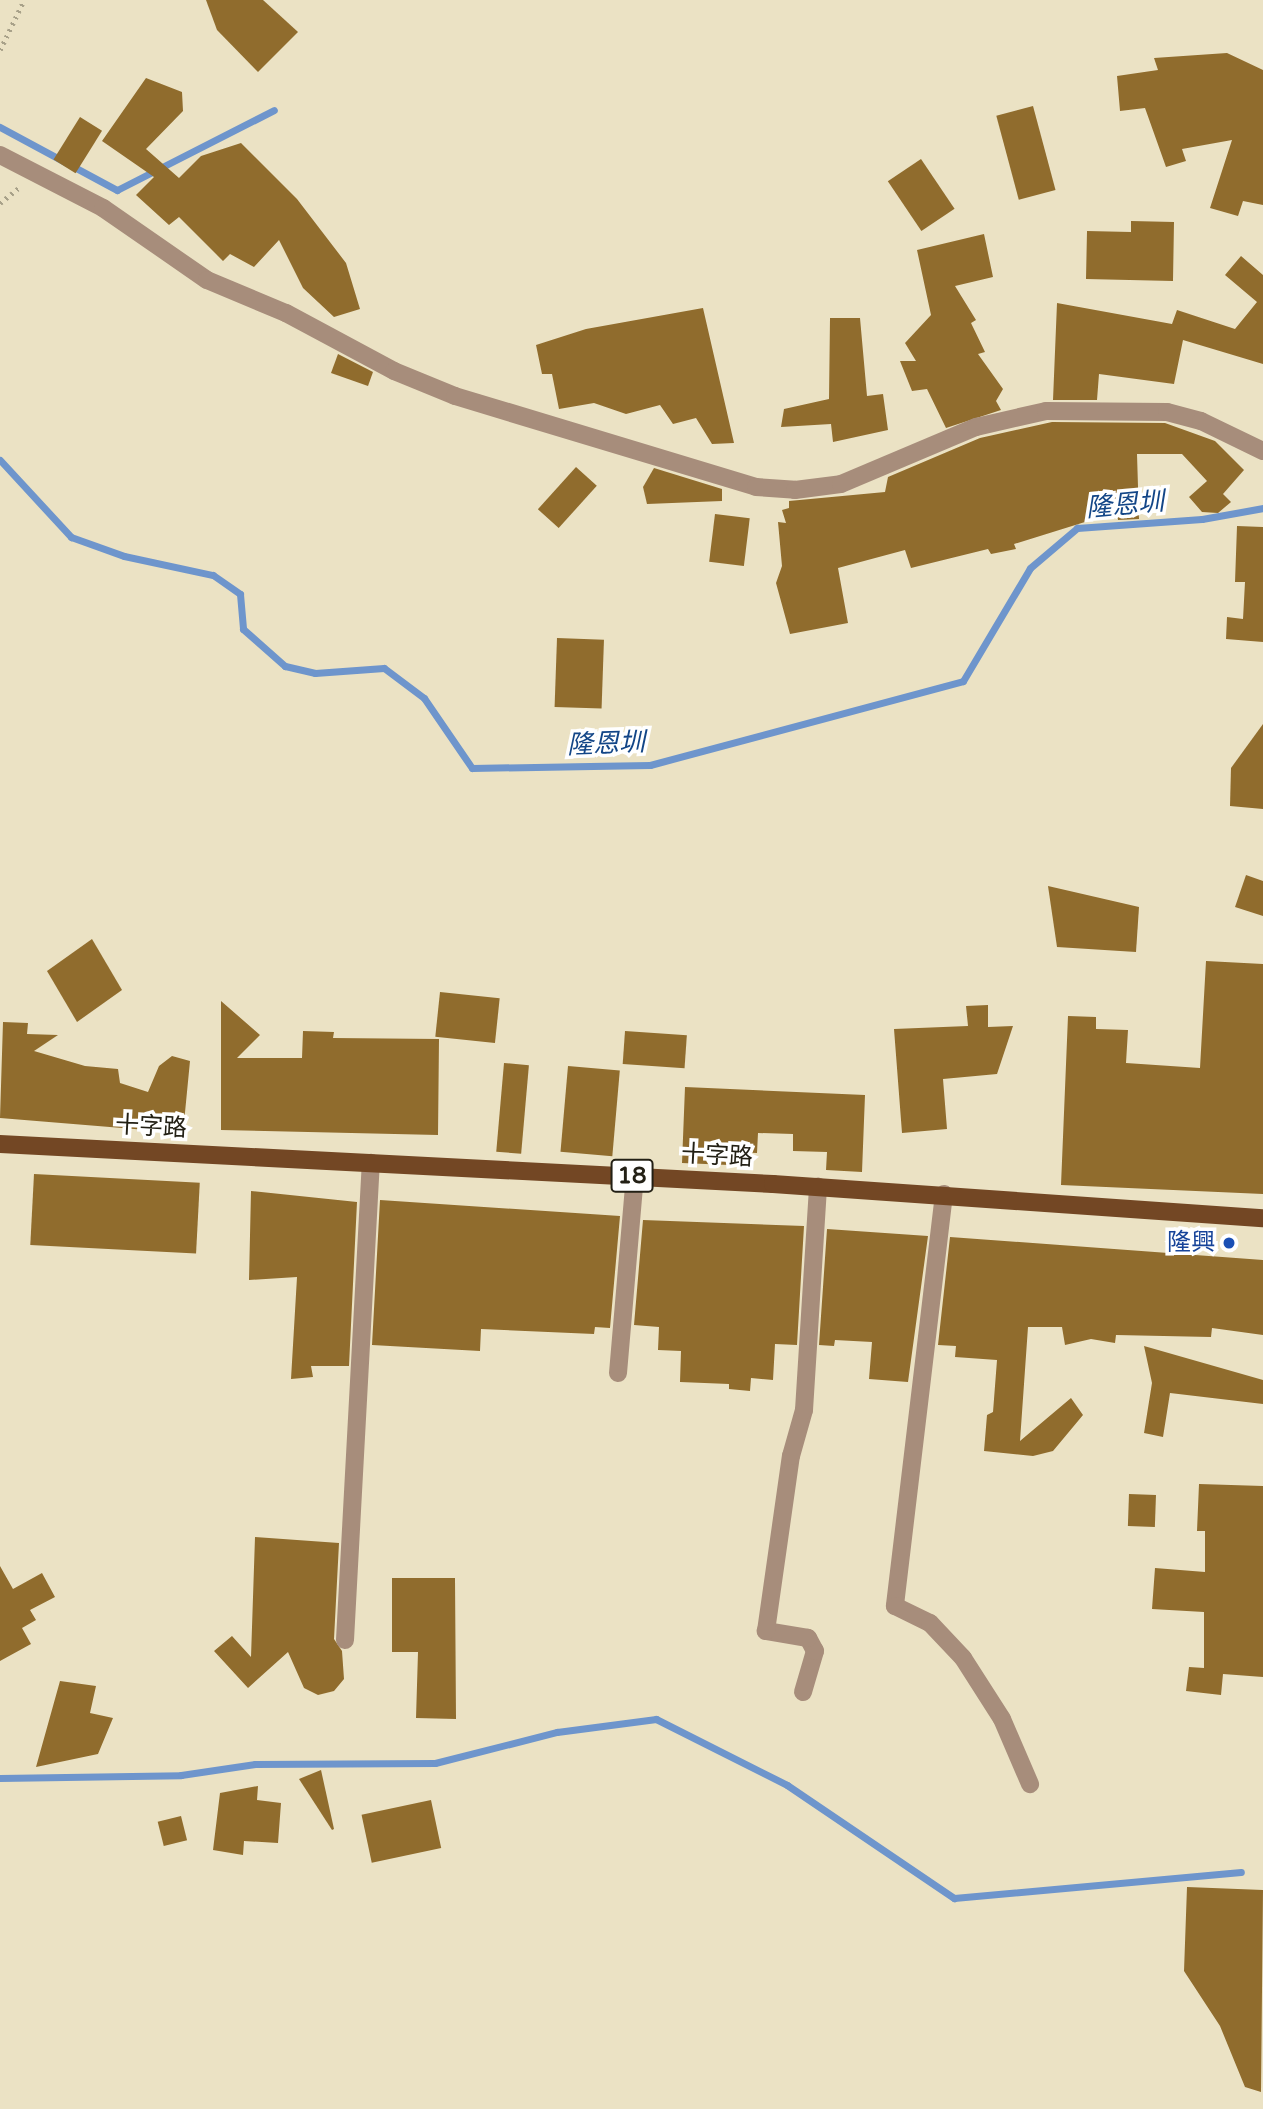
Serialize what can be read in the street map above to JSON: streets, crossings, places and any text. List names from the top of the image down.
{
  "streets": {
    "main road": ["十字路", "18"]
  },
  "water": ["隆恩圳"],
  "places": ["隆興"]
}
